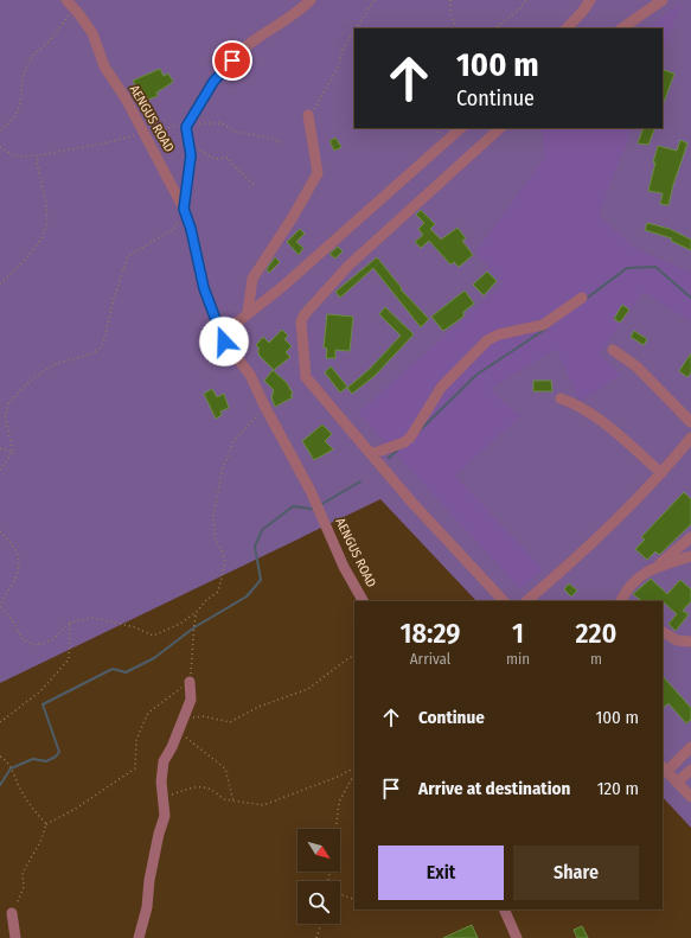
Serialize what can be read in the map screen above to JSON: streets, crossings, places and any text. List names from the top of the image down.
{
  "streets": {
    "street": ["AENGUS ROAD"]
  },
  "north": "bottom right",
  "page": {
    "turn": ["100 m", "Continue"],
    "eta": [
      "18:29",
      "Arrival",
      "1",
      "min",
      "220",
      "m"
    ],
    "list": [
      {
        "name": "Continue",
        "value": "100 m"
      },
      {
        "name": "Arrive at destination",
        "value": "120 m"
      }
    ],
    "buttons": ["Exit", "Share"]
  }
}
